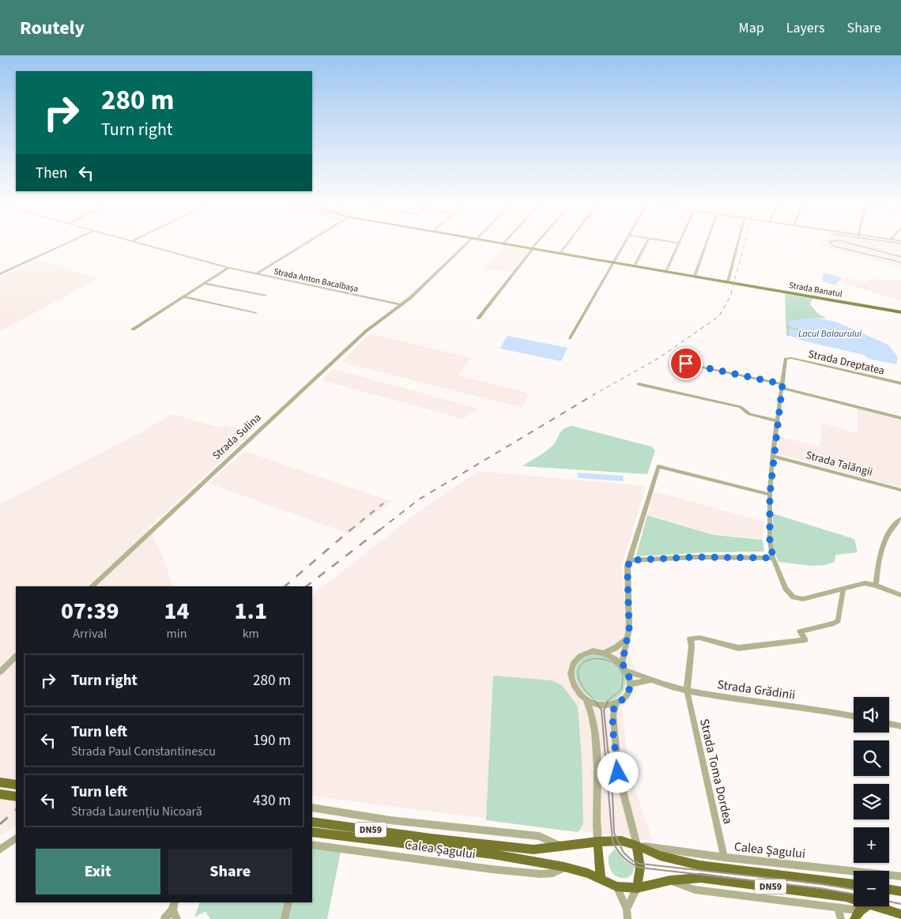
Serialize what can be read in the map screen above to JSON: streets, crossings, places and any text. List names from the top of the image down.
{
  "streets": {
    "main road": ["Strada Banatul", "DN59", "Calea Șagului"],
    "street": [
      "Strada Anton Bacalbașa",
      "Strada Dreptatea",
      "Strada Sulina",
      "Strada Talăngii",
      "Strada Grădinii",
      "Strada Toma Dordea"
    ]
  },
  "crossings": [
    ["Strada Anton Bacalbașa", "Strada Sulina"],
    ["Strada Grădinii", "Strada Toma Dordea"],
    ["Strada Toma Dordea", "Calea Șagului"]
  ],
  "water": ["Lacul Balaurului"],
  "page": {
    "header": "Routely",
    "nav": ["Map", "Layers", "Share"],
    "turn": ["280 m", "Turn right"],
    "then": "Then",
    "eta": [
      "07:39",
      "Arrival",
      "14",
      "min",
      "1.1",
      "km"
    ],
    "list": [
      {
        "name": "Turn right",
        "value": "280 m"
      },
      {
        "name": "Turn left",
        "note": "Strada Paul Constantinescu",
        "value": "190 m"
      },
      {
        "name": "Turn left",
        "note": "Strada Laurențiu Nicoară",
        "value": "430 m"
      }
    ],
    "map_buttons": ["+", "−"],
    "buttons": ["Exit", "Share"]
  }
}
